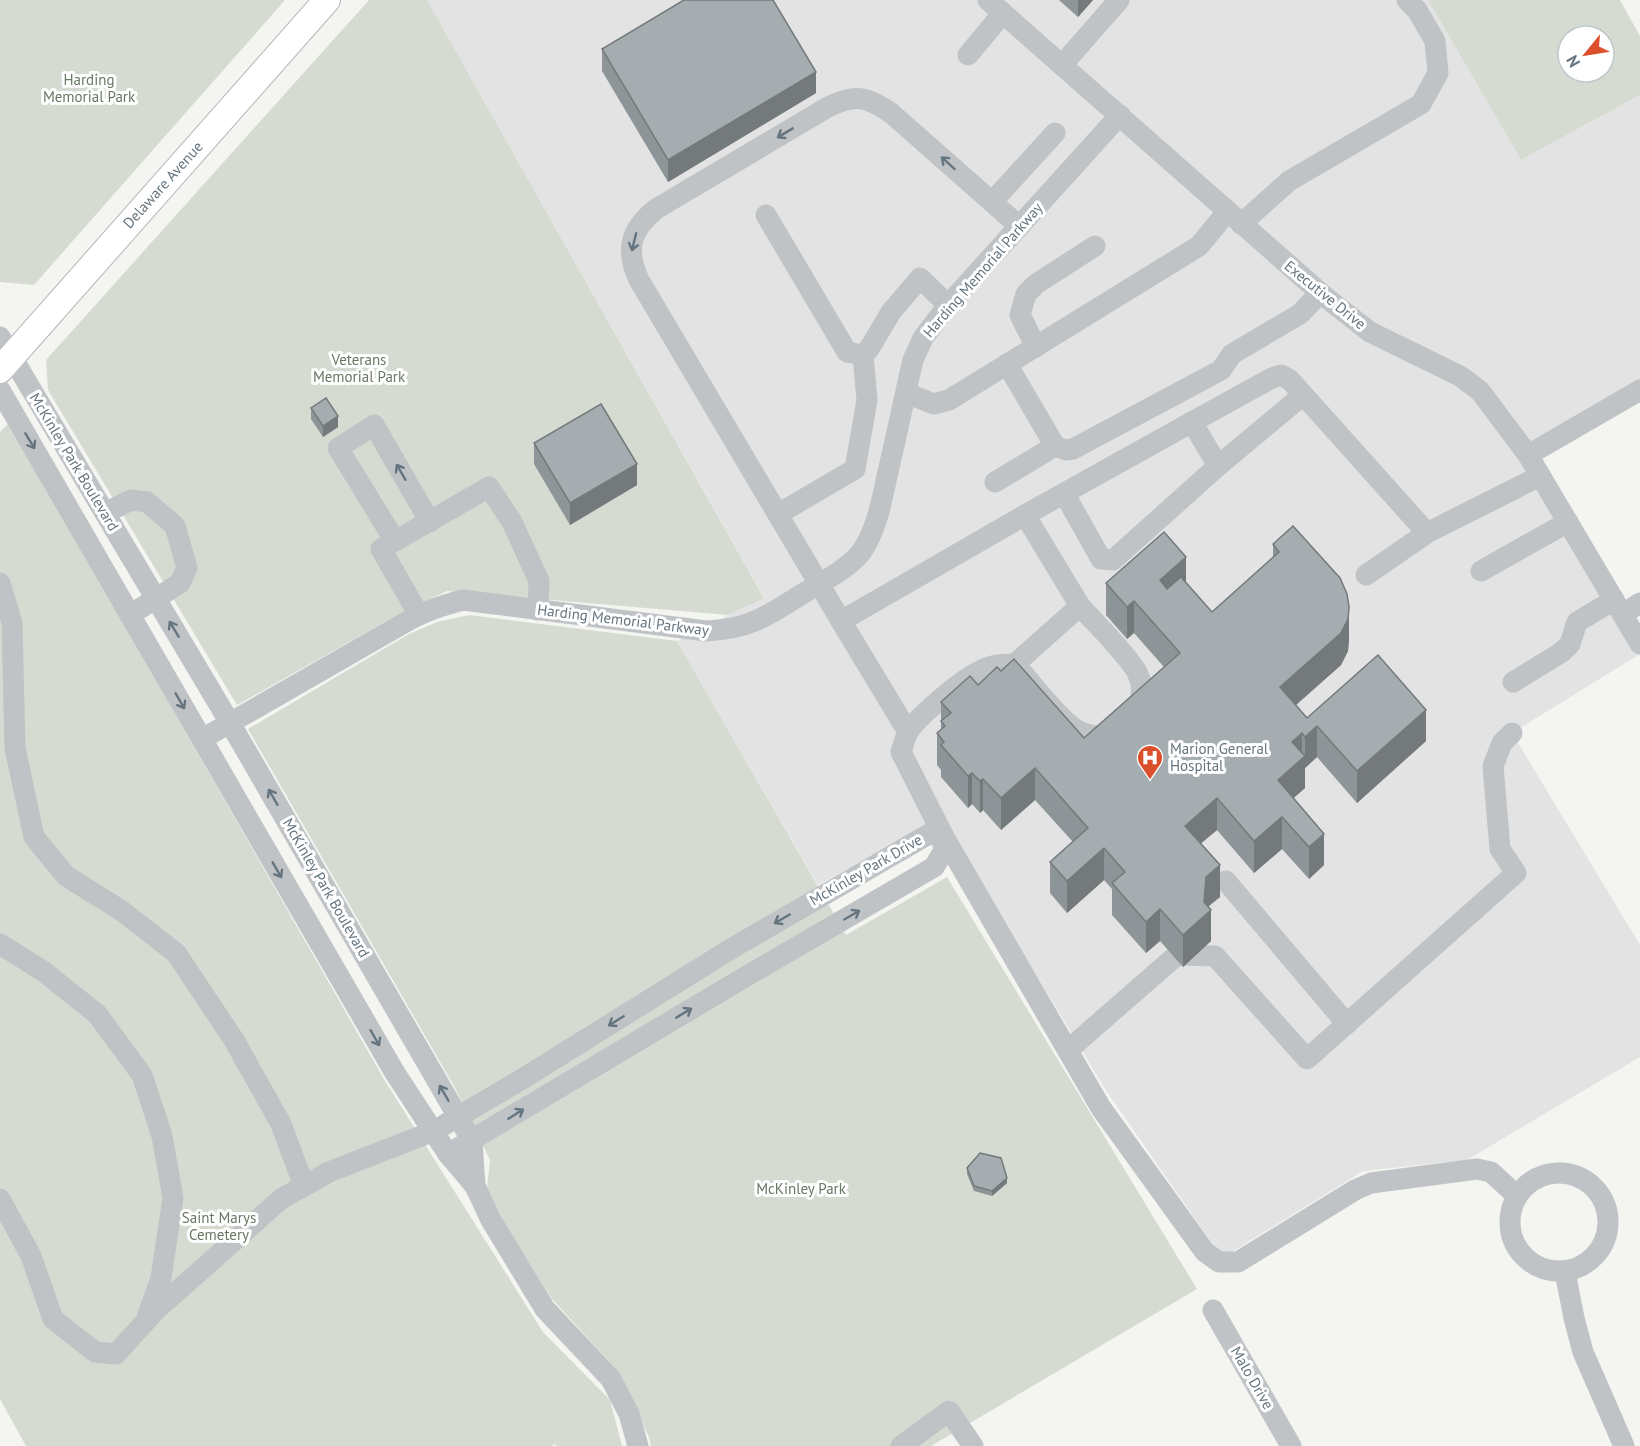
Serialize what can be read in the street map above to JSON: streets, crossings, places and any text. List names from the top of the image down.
{
  "streets": {
    "main road": ["Delaware Avenue"],
    "street": [
      "Harding Memorial Parkway",
      "Executive Drive",
      "McKinley Park Boulevard",
      "McKinley Park Drive",
      "Malo Drive"
    ]
  },
  "crossings": [
    ["Delaware Avenue", "McKinley Park Boulevard"],
    ["Harding Memorial Parkway", "Executive Drive"],
    ["Harding Memorial Parkway", "McKinley Park Boulevard"],
    ["McKinley Park Boulevard", "McKinley Park Drive"]
  ],
  "parks": [
    "Harding Memorial Park",
    "Veterans Memorial Park",
    "McKinley Park",
    "Saint Marys Cemetery"
  ],
  "places": {
    "hospital": ["Marion General Hospital"]
  },
  "north": "bottom left"
}
